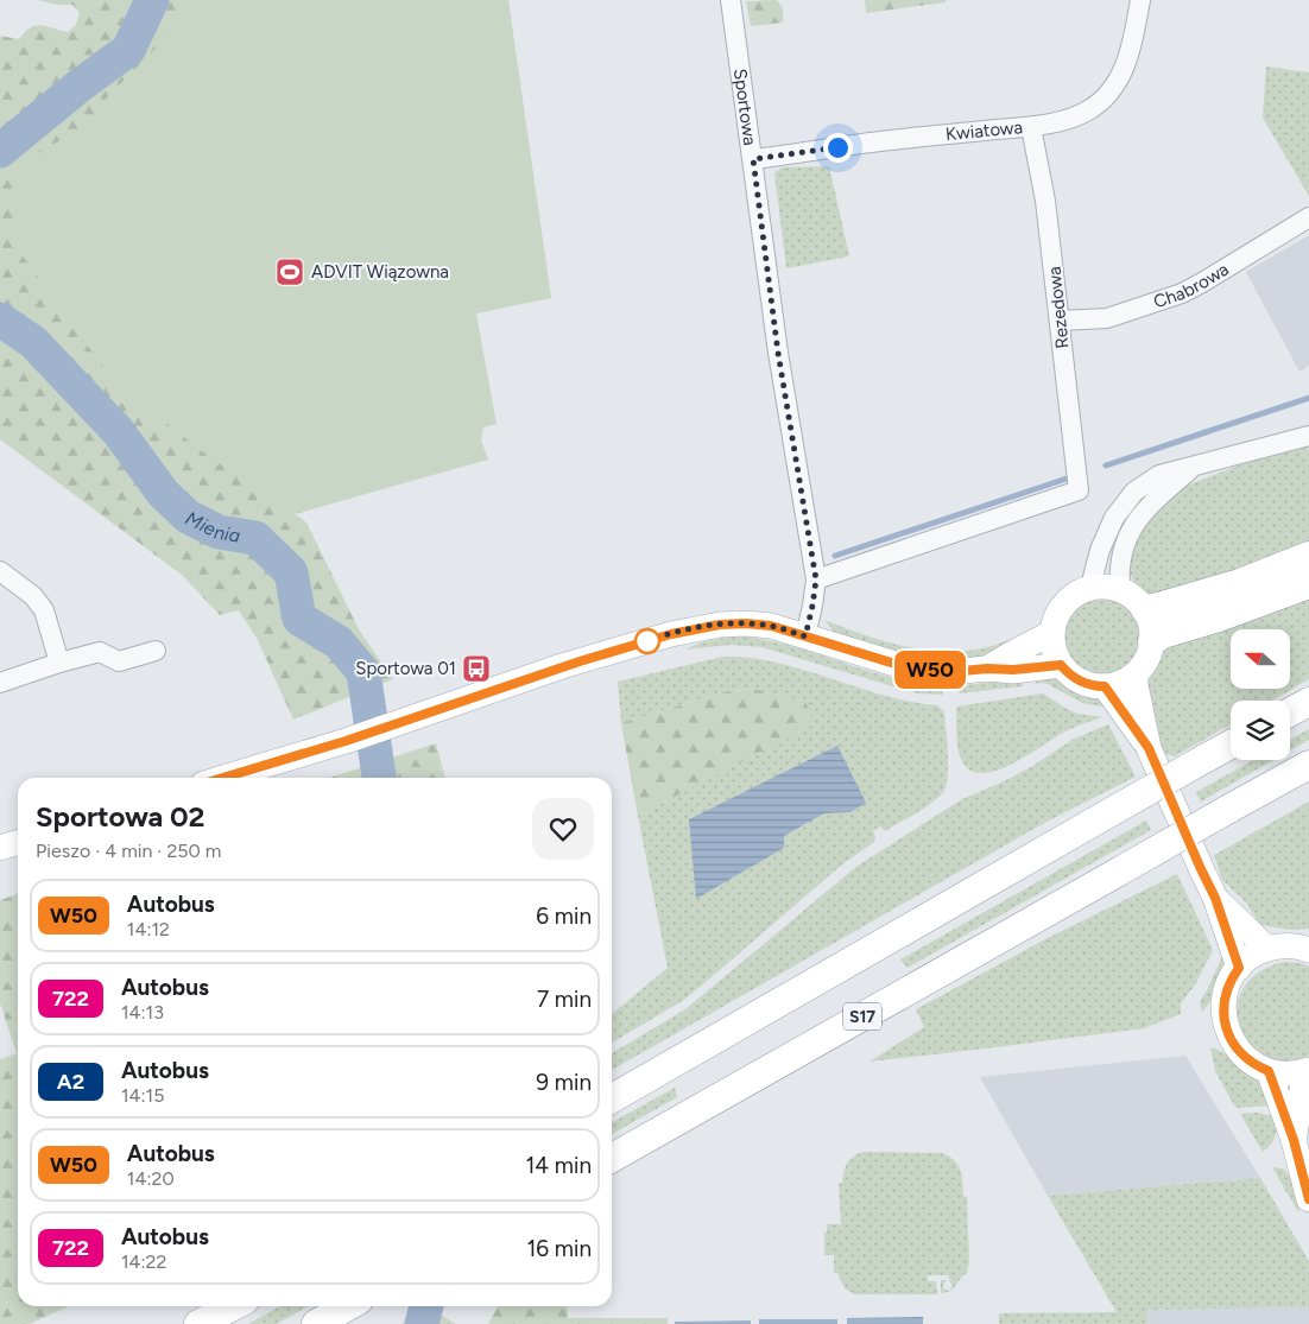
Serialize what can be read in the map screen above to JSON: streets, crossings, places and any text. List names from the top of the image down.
{
  "streets": {
    "highway": ["S17"],
    "street": [
      "Sportowa",
      "Kwiatowa",
      "Chabrowa",
      "Rezedowa"
    ]
  },
  "crossings": [
    ["Sportowa", "Kwiatowa"],
    ["Sportowa", "Rezedowa"],
    ["Kwiatowa", "Rezedowa"],
    ["Chabrowa", "Rezedowa"]
  ],
  "water": ["Mienia"],
  "places": {
    "sports": ["ADVIT Wiązowna"],
    "bus stop": ["Sportowa 01"]
  },
  "lines": ["bus line W50"],
  "north": "left",
  "page": {
    "on_map": "W50",
    "heading": ["Sportowa 02", "Pieszo · 4 min · 250 m"],
    "list": [
      {
        "mark": "W50",
        "name": "Autobus",
        "note": "14:12",
        "value": "6 min"
      },
      {
        "mark": "722",
        "name": "Autobus",
        "note": "14:13",
        "value": "7 min"
      },
      {
        "mark": "A2",
        "name": "Autobus",
        "note": "14:15",
        "value": "9 min"
      },
      {
        "mark": "W50",
        "name": "Autobus",
        "note": "14:20",
        "value": "14 min"
      },
      {
        "mark": "722",
        "name": "Autobus",
        "note": "14:22",
        "value": "16 min"
      }
    ]
  }
}
